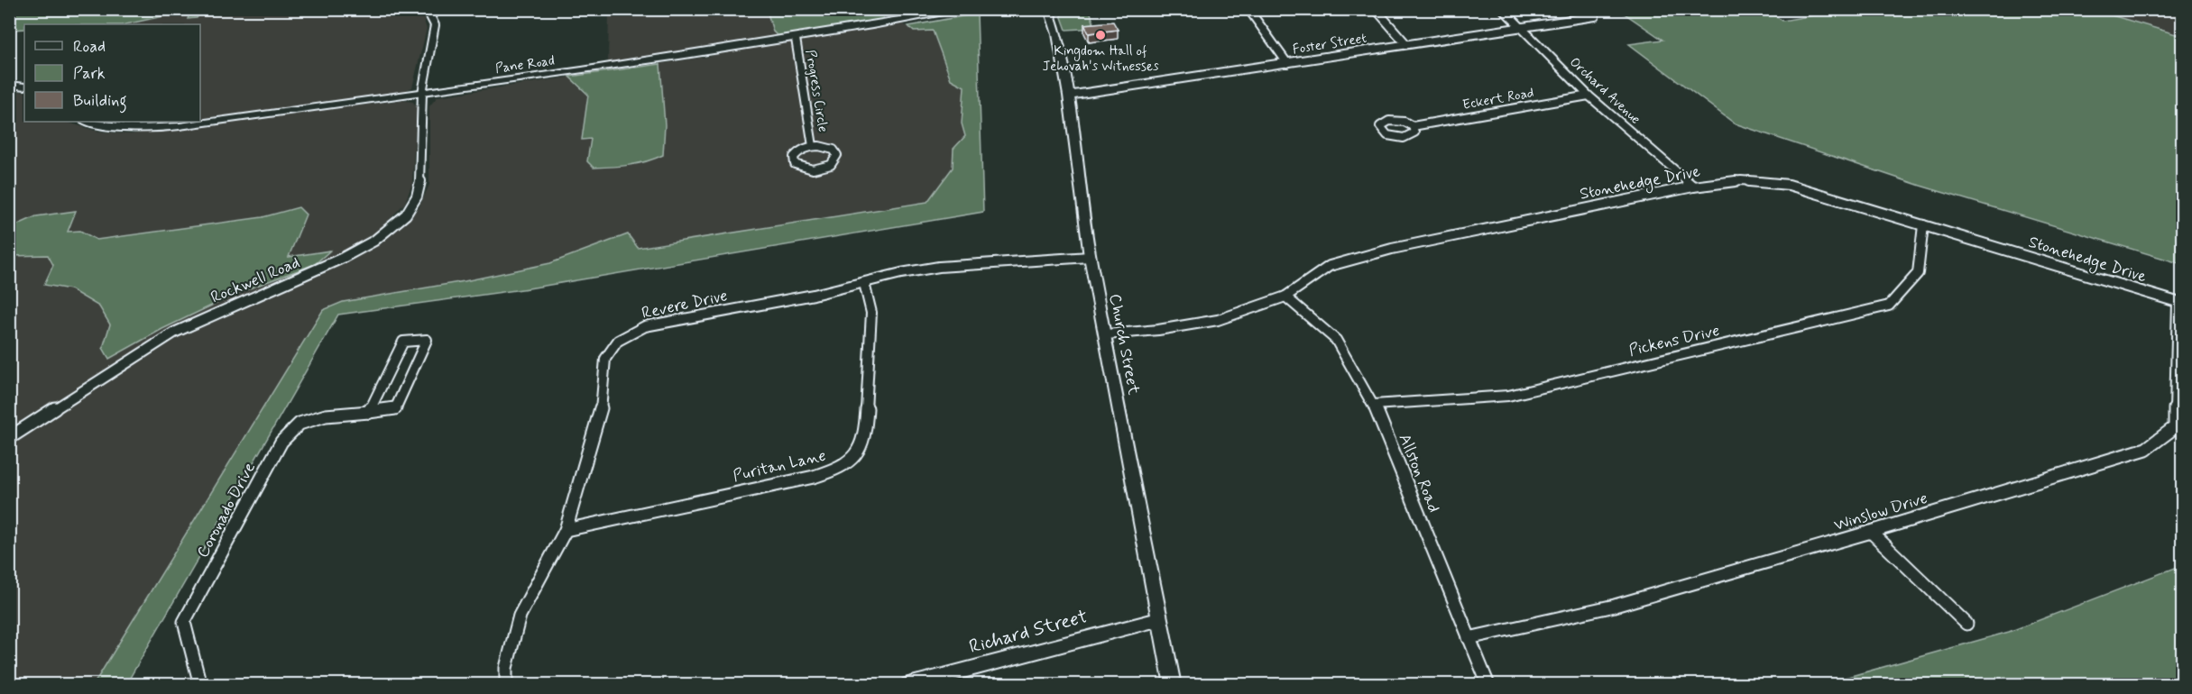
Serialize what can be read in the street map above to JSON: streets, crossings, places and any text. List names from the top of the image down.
{
  "streets": {
    "street": [
      "Foster Street",
      "Pane Road",
      "Progress Circle",
      "Orchard Avenue",
      "Eckert Road",
      "Stonehedge Drive",
      "Rockwell Road",
      "Revere Drive",
      "Pickens Drive",
      "Church Street",
      "Puritan Lane",
      "Allston Road",
      "Coronado Drive",
      "Winslow Drive",
      "Richard Street"
    ]
  },
  "crossings": [
    ["Foster Street", "Orchard Avenue"],
    ["Foster Street", "Church Street"],
    ["Pane Road", "Progress Circle"],
    ["Pane Road", "Rockwell Road"],
    ["Orchard Avenue", "Eckert Road"],
    ["Orchard Avenue", "Stonehedge Drive"],
    ["Stonehedge Drive", "Pickens Drive"],
    ["Stonehedge Drive", "Church Street"],
    ["Stonehedge Drive", "Allston Road"],
    ["Stonehedge Drive", "Winslow Drive"],
    ["Revere Drive", "Church Street"],
    ["Revere Drive", "Puritan Lane"],
    ["Pickens Drive", "Allston Road"],
    ["Church Street", "Richard Street"],
    ["Allston Road", "Winslow Drive"]
  ],
  "places": ["Kingdom Hall of Jehovah's Witnesses"],
  "legend": ["Road", "Park", "Building"]
}
